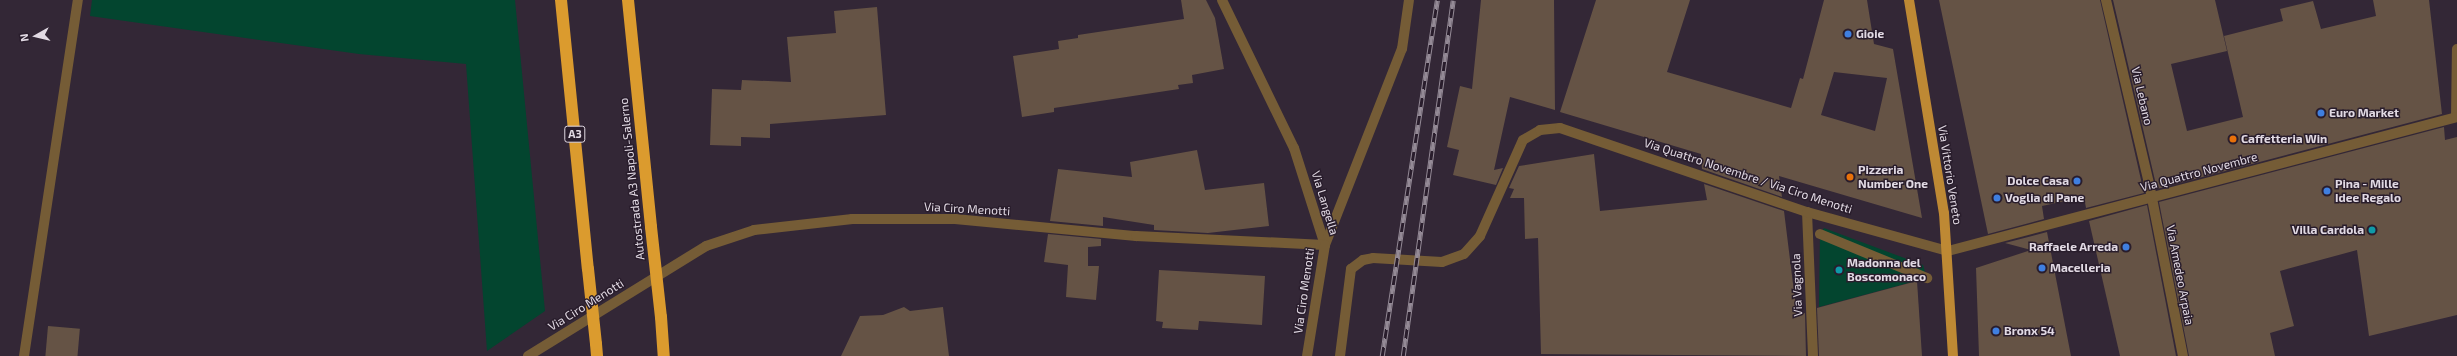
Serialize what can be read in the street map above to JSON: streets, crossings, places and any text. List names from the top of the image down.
{
  "streets": {
    "highway": ["A3", "Autostrada A3 Napoli-Salerno"],
    "main road": ["Via Vittorio Veneto"],
    "street": [
      "Via Lebano",
      "Via Quattro Novembre",
      "Via Quattro Novembre / Via Ciro Menotti",
      "Via Langella",
      "Via Ciro Menotti",
      "Via Amedeo Arpaia",
      "Via Vagnola"
    ]
  },
  "crossings": [
    ["Via Lebano", "Via Quattro Novembre"],
    ["Via Lebano", "Via Amedeo Arpaia"],
    ["Via Quattro Novembre", "Via Vittorio Veneto"],
    ["Via Quattro Novembre", "Via Quattro Novembre / Via Ciro Menotti"],
    ["Via Quattro Novembre", "Via Amedeo Arpaia"],
    ["Via Vittorio Veneto", "Via Quattro Novembre / Via Ciro Menotti"],
    ["Via Quattro Novembre / Via Ciro Menotti", "Via Vagnola"],
    ["Via Langella", "Via Ciro Menotti"]
  ],
  "places": [
    "Gioie",
    "Euro Market",
    "Caffetteria Win",
    "Pizzeria Number One",
    "Dolce Casa",
    "Pina - Mille Idee Regalo",
    "Voglia di Pane",
    "Villa Cardola",
    "Raffaele Arreda",
    "Macelleria",
    "Madonna del Boscomonaco",
    "Bronx 54"
  ],
  "north": "left"
}
